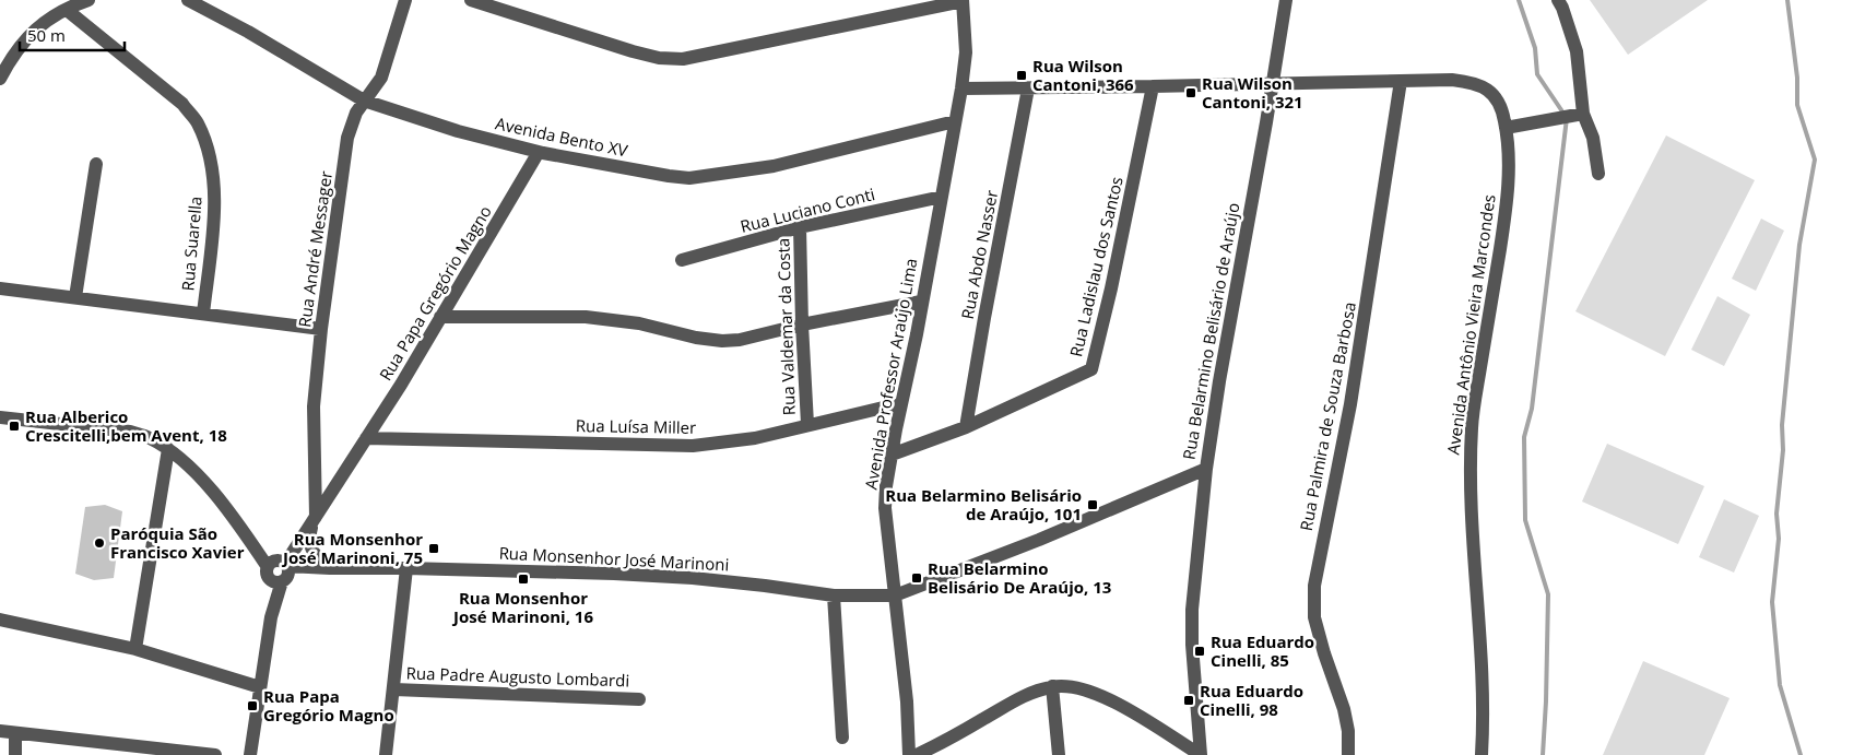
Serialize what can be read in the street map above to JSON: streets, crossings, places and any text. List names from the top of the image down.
{
  "streets": {
    "street": [
      "Avenida Bento XV",
      "Rua Luciano Conti",
      "Rua Suarella",
      "Rua André Messager",
      "Rua Abdo Nasser",
      "Rua Ladislau dos Santos",
      "Rua Papa Gregório Magno",
      "Avenida Antônio Vieira Marcondes",
      "Rua Valdemar da Costa",
      "Rua Belarmino Belisário de Araújo",
      "Avenida Professor Araújo Lima",
      "Rua Palmira de Souza Barbosa",
      "Rua Luísa Miller",
      "Rua Monsenhor José Marinoni",
      "Rua Padre Augusto Lombardi"
    ]
  },
  "crossings": [
    ["Avenida Bento XV", "Rua André Messager"],
    ["Avenida Bento XV", "Rua Papa Gregório Magno"],
    ["Avenida Bento XV", "Avenida Professor Araújo Lima"],
    ["Rua Luciano Conti", "Rua Valdemar da Costa"],
    ["Rua Luciano Conti", "Avenida Professor Araújo Lima"],
    ["Rua André Messager", "Rua Papa Gregório Magno"],
    ["Rua André Messager", "Rua Monsenhor José Marinoni"],
    ["Rua Abdo Nasser", "Rua Ladislau dos Santos"],
    ["Rua Ladislau dos Santos", "Avenida Professor Araújo Lima"],
    ["Rua Papa Gregório Magno", "Rua Luísa Miller"],
    ["Rua Papa Gregório Magno", "Rua Monsenhor José Marinoni"],
    ["Avenida Antônio Vieira Marcondes", "Rua Palmira de Souza Barbosa"],
    ["Rua Valdemar da Costa", "Rua Luísa Miller"],
    ["Rua Belarmino Belisário de Araújo", "Avenida Professor Araújo Lima"],
    ["Rua Belarmino Belisário de Araújo", "Rua Monsenhor José Marinoni"],
    ["Avenida Professor Araújo Lima", "Rua Luísa Miller"],
    ["Avenida Professor Araújo Lima", "Rua Monsenhor José Marinoni"]
  ],
  "places": {
    "transit": [
      "Rua Wilson Cantoni, 366",
      "Rua Wilson Cantoni, 321",
      "Rua Alberico Crescitelli,bem Avent, 18",
      "Rua Belarmino Belisário de Araújo, 101",
      "Rua Monsenhor José Marinoni, 75",
      "Rua Belarmino Belisário De Araújo, 13",
      "Rua Monsenhor José Marinoni, 16",
      "Rua Eduardo Cinelli, 85",
      "Rua Eduardo Cinelli, 98",
      "Rua Papa Gregório Magno"
    ],
    "other": ["Paróquia São Francisco Xavier"]
  },
  "scale_bar": "50 m"
}
